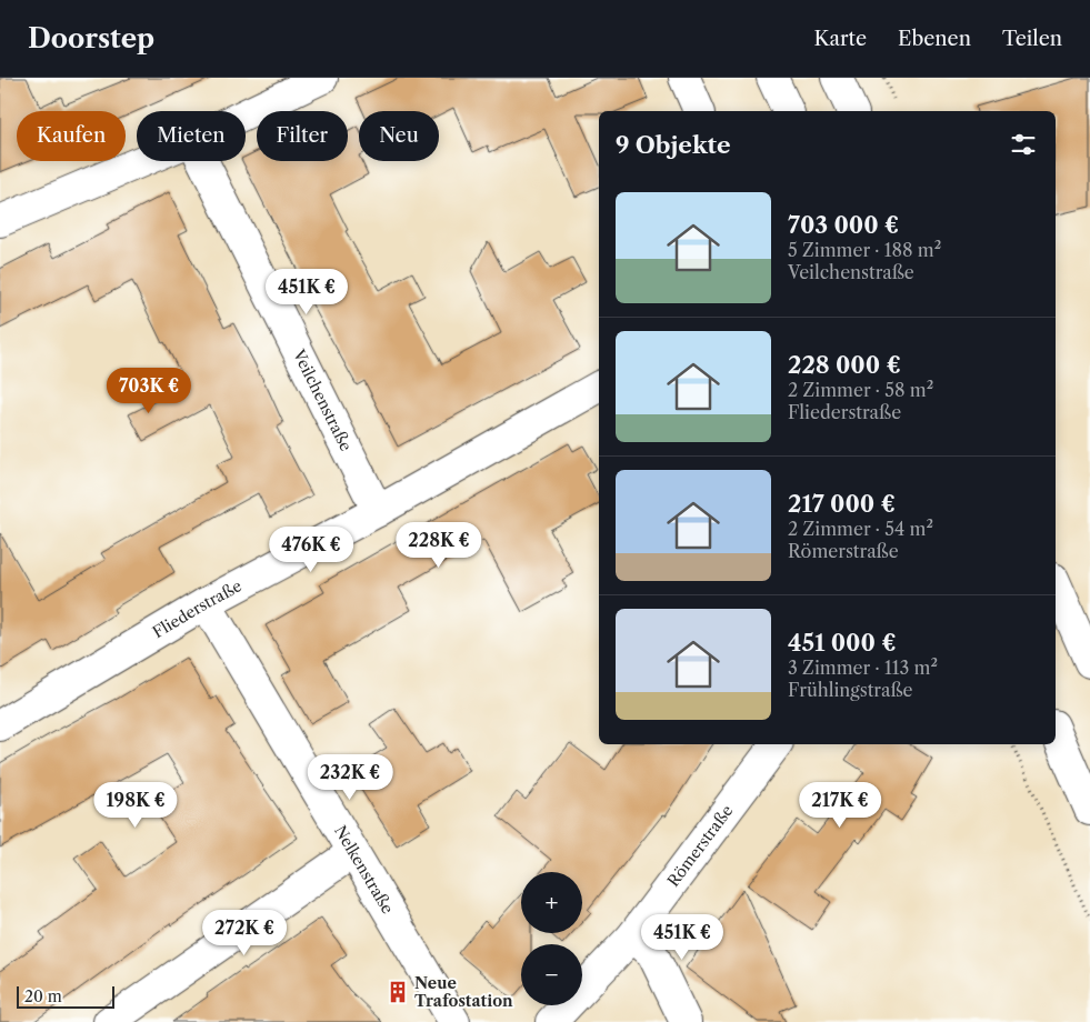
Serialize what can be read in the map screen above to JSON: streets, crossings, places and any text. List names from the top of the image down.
{
  "streets": {
    "street": [
      "Veilchenstraße",
      "Fliederstraße",
      "Römerstraße",
      "Nelkenstraße"
    ]
  },
  "crossings": [
    ["Veilchenstraße", "Fliederstraße"],
    ["Fliederstraße", "Nelkenstraße"]
  ],
  "places": {
    "building": ["Neue Trafostation"]
  },
  "scale_bar": "20 m",
  "page": {
    "header": "Doorstep",
    "nav": ["Karte", "Ebenen", "Teilen"],
    "chip": [
      "Kaufen",
      "Mieten",
      "Filter",
      "Neu"
    ],
    "heading": "9 Objekte",
    "list": [
      {
        "name": "703 000 €",
        "note": "5 Zimmer · 188 m² · Veilchenstraße"
      },
      {
        "name": "228 000 €",
        "note": "2 Zimmer · 58 m² · Fliederstraße"
      },
      {
        "name": "217 000 €",
        "note": "2 Zimmer · 54 m² · Römerstraße"
      },
      {
        "name": "451 000 €",
        "note": "3 Zimmer · 113 m² · Frühlingstraße"
      }
    ],
    "price": [
      "451K €",
      "703K €",
      "228K €",
      "476K €",
      "232K €",
      "198K €",
      "217K €",
      "272K €",
      "451K €"
    ],
    "map_buttons": ["+", "−"],
    "scale": "20 m"
  }
}
